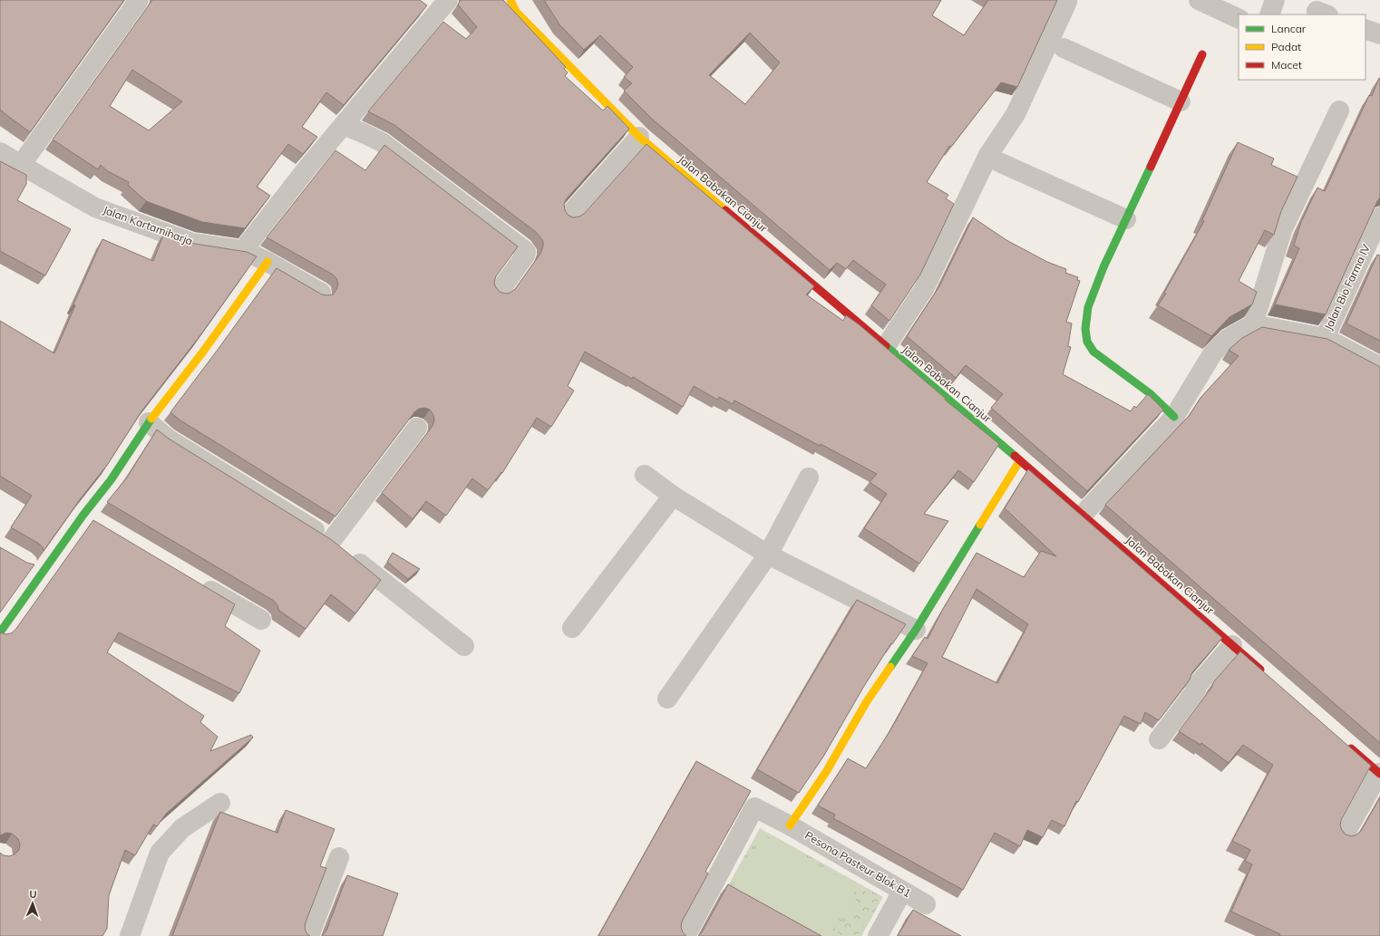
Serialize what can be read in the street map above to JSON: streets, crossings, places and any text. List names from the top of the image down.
{
  "streets": {
    "street": [
      "Jalan Babakan Cianjur",
      "Jalan Kartamiharja",
      "Jalan Bio Farma IV",
      "Pesona Pasteur Blok B1"
    ]
  },
  "legend": ["Lancar", "Padat", "Macet"],
  "north": "top"
}
